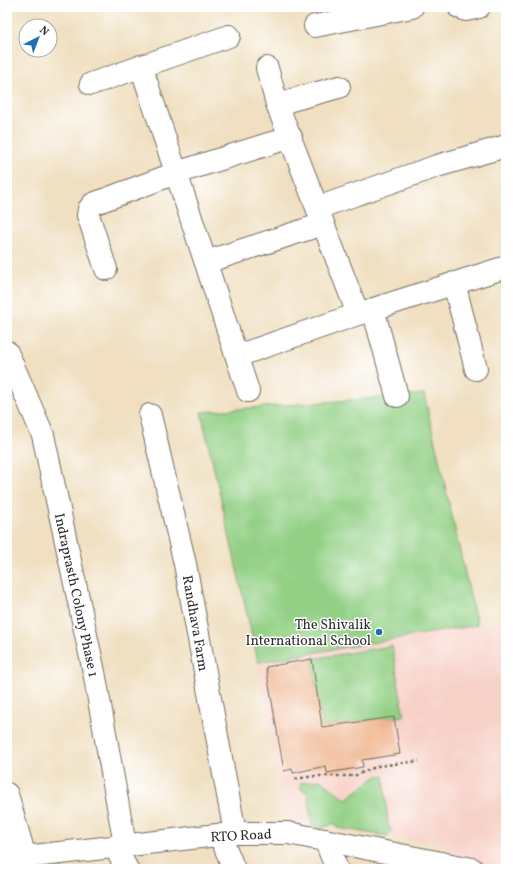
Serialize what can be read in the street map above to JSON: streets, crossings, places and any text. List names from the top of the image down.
{
  "streets": {
    "street": ["Indraprasth Colony Phase 1", "Randhava Farm", "RTO Road"]
  },
  "crossings": [
    ["Indraprasth Colony Phase 1", "RTO Road"],
    ["Randhava Farm", "RTO Road"]
  ],
  "places": ["The Shivalik International School"],
  "north": "top right"
}
